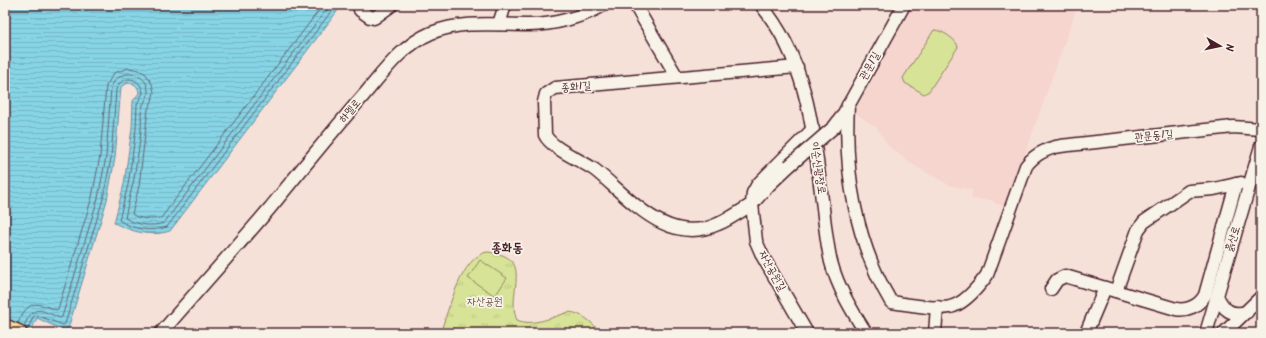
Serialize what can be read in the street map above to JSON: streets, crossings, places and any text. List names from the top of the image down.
{
  "streets": {
    "street": [
      "관문1길",
      "종화1길",
      "하멜로",
      "관문동1길",
      "이순신광장로",
      "흙산로",
      "자산공원길"
    ]
  },
  "crossings": [
    ["관문1길", "종화1길"],
    ["관문1길", "관문동1길"],
    ["관문1길", "자산공원길"],
    ["종화1길", "이순신광장로"],
    ["종화1길", "자산공원길"],
    ["이순신광장로", "자산공원길"]
  ],
  "districts": ["종화동"],
  "parks": ["자산공원"],
  "north": "right"
}
